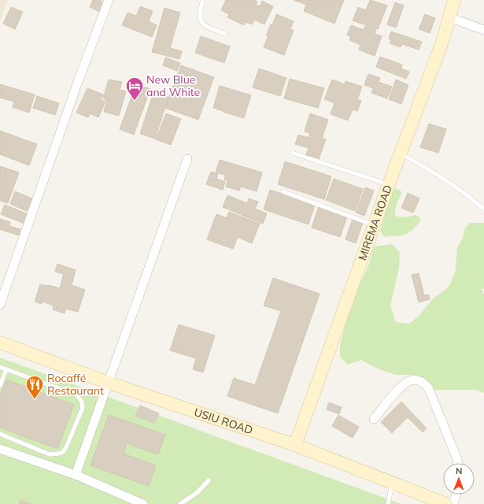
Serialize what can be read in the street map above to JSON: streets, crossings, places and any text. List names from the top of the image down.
{
  "streets": {
    "street": ["MIREMA ROAD", "USIU ROAD"]
  },
  "crossings": [
    ["MIREMA ROAD", "USIU ROAD"]
  ],
  "places": {
    "hotel": ["New Blue and White"],
    "restaurant": ["Rocaffé Restaurant"]
  },
  "north": "top"
}
